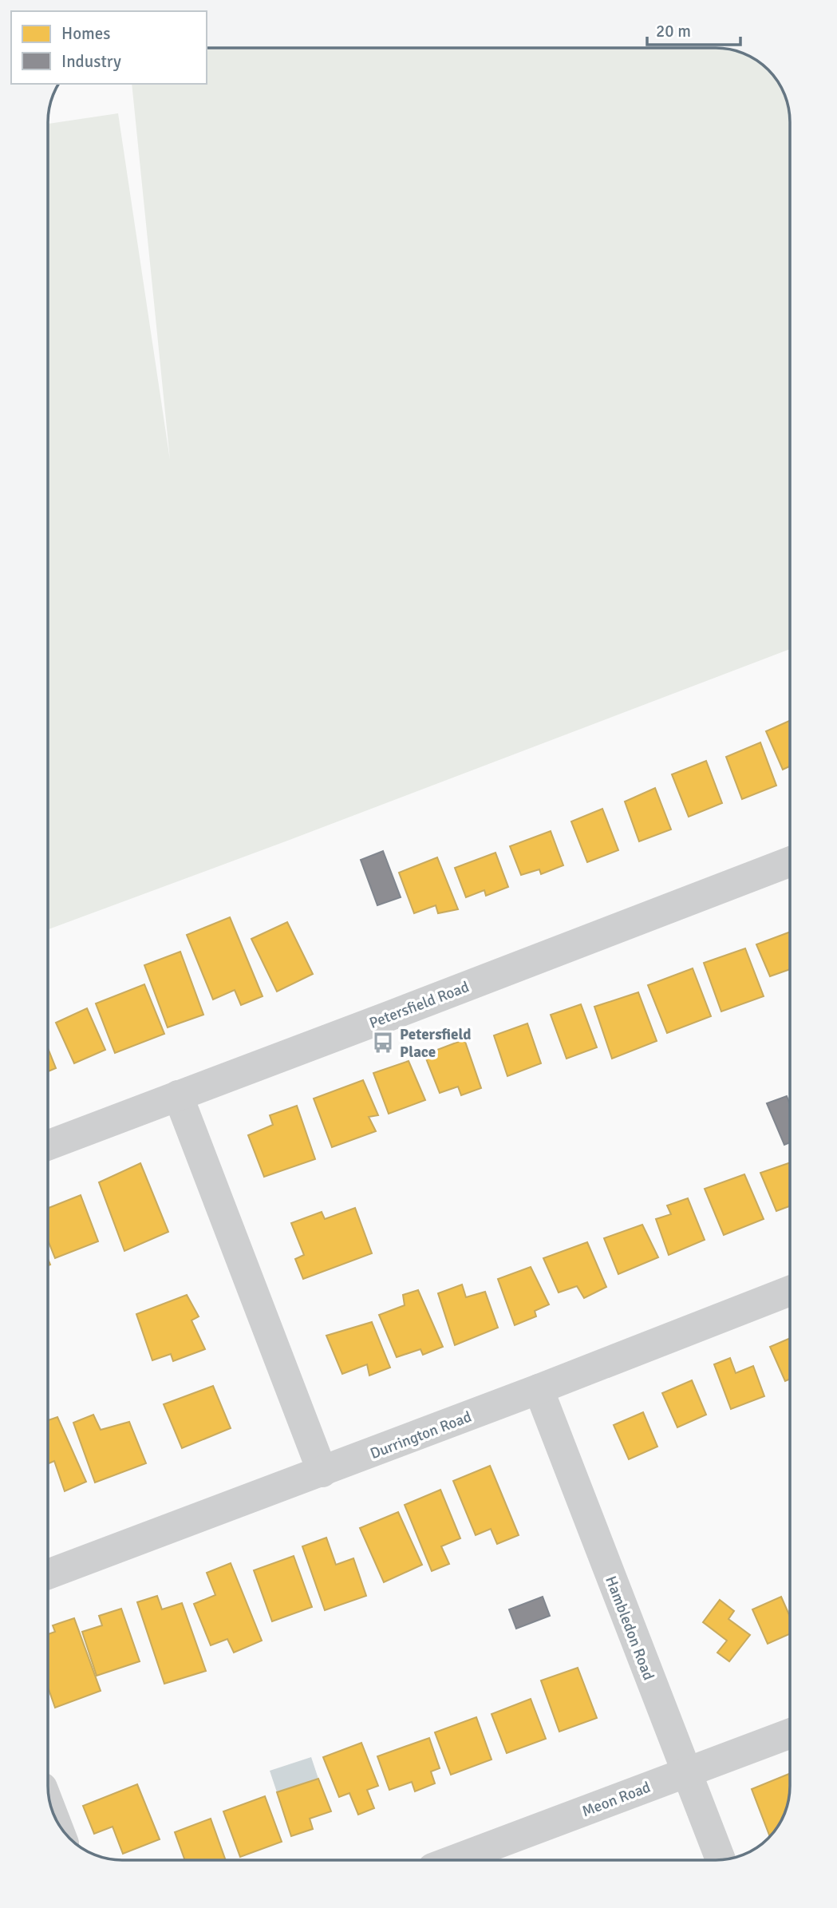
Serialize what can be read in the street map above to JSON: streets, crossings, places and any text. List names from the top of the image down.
{
  "streets": {
    "street": [
      "Petersfield Road",
      "Durrington Road",
      "Hambledon Road",
      "Meon Road"
    ]
  },
  "crossings": [
    ["Durrington Road", "Hambledon Road"],
    ["Hambledon Road", "Meon Road"]
  ],
  "places": {
    "bus stop": ["Petersfield Place"]
  },
  "legend": ["Homes", "Industry"],
  "scale_bar": "20 m"
}
